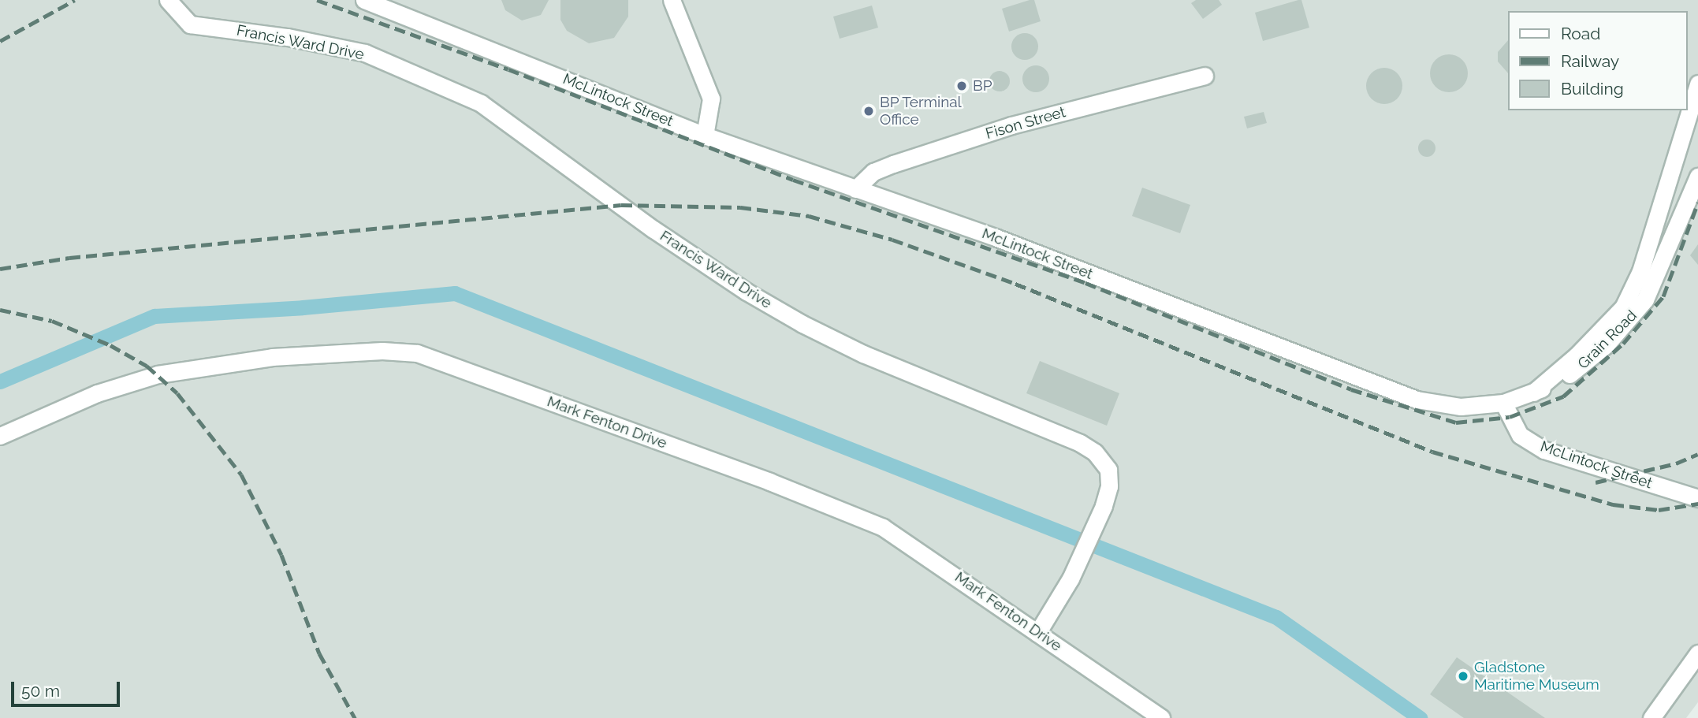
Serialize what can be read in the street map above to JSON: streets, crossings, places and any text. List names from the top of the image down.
{
  "streets": {
    "street": [
      "Francis Ward Drive",
      "McLintock Street",
      "Fison Street",
      "Grain Road",
      "Mark Fenton Drive"
    ]
  },
  "crossings": [
    ["Francis Ward Drive", "Mark Fenton Drive"],
    ["McLintock Street", "Fison Street"],
    ["McLintock Street", "Grain Road"]
  ],
  "places": ["BP", "BP Terminal Office", "Gladstone Maritime Museum"],
  "legend": ["Road", "Railway", "Building"],
  "scale_bar": "50 m"
}
